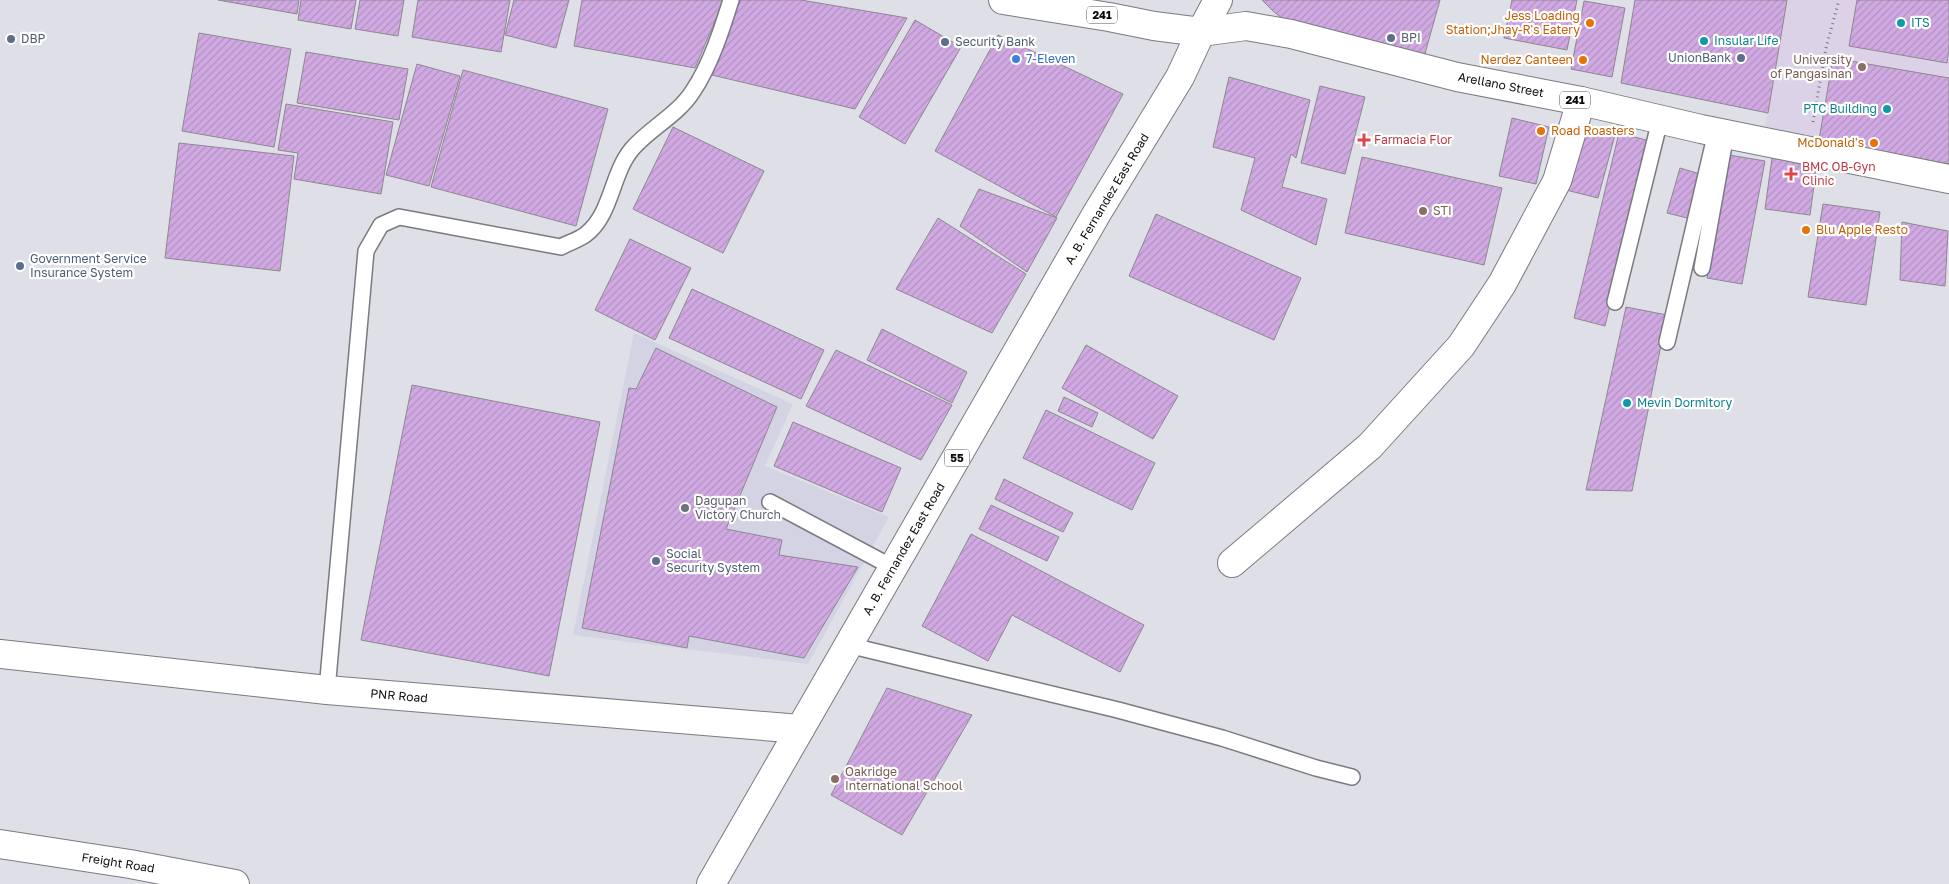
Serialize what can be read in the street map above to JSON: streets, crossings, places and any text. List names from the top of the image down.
{
  "streets": {
    "main road": [
      "241",
      "Arellano Street",
      "A. B. Fernandez East Road",
      "55",
      "PNR Road",
      "Freight Road"
    ]
  },
  "crossings": [
    ["241", "Arellano Street"],
    ["241", "A. B. Fernandez East Road"],
    ["241", "55"],
    ["Arellano Street", "A. B. Fernandez East Road"],
    ["Arellano Street", "55"],
    ["A. B. Fernandez East Road", "55"],
    ["A. B. Fernandez East Road", "PNR Road"]
  ],
  "places": {
    "other": [
      "Jess Loading Station;Jhay-R's Eatery",
      "ITS",
      "BPI",
      "DBP",
      "Insular Life",
      "Security Bank",
      "UnionBank",
      "7-Eleven",
      "Nerdez Canteen",
      "University of Pangasinan",
      "PTC Building",
      "Road Roasters",
      "McDonald's",
      "STI",
      "Blu Apple Resto",
      "Government Service Insurance System",
      "Mevin Dormitory",
      "Dagupan Victory Church",
      "Social Security System",
      "Oakridge International School"
    ],
    "health": ["Farmacia Flor", "BMC OB-Gyn Clinic"]
  }
}
